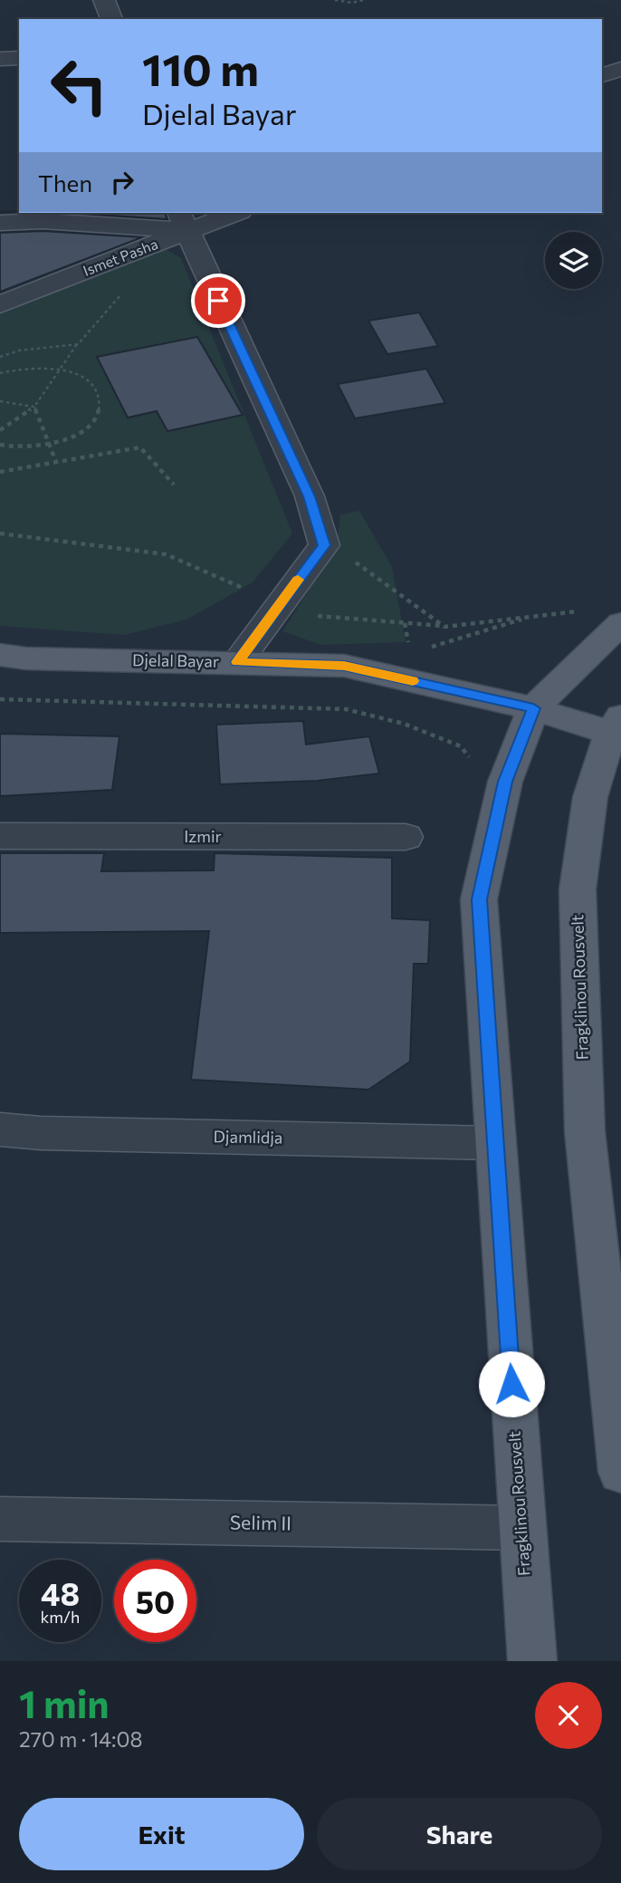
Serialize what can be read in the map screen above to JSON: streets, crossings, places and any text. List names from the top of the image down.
{
  "streets": {
    "main road": ["Djelal Bayar", "Fragklinou Rousvelt"],
    "street": [
      "Ismet Pasha",
      "Izmir",
      "Djamlidja",
      "Selim II"
    ]
  },
  "crossings": [
    ["Djelal Bayar", "Fragklinou Rousvelt"],
    ["Fragklinou Rousvelt", "Djamlidja"],
    ["Fragklinou Rousvelt", "Selim II"]
  ],
  "page": {
    "turn": ["110 m", "Djelal Bayar"],
    "then": "Then",
    "speed": "48 km/h",
    "limit": "50",
    "heading": ["1 min", "270 m · 14:08"],
    "buttons": ["Exit", "Share"]
  }
}
